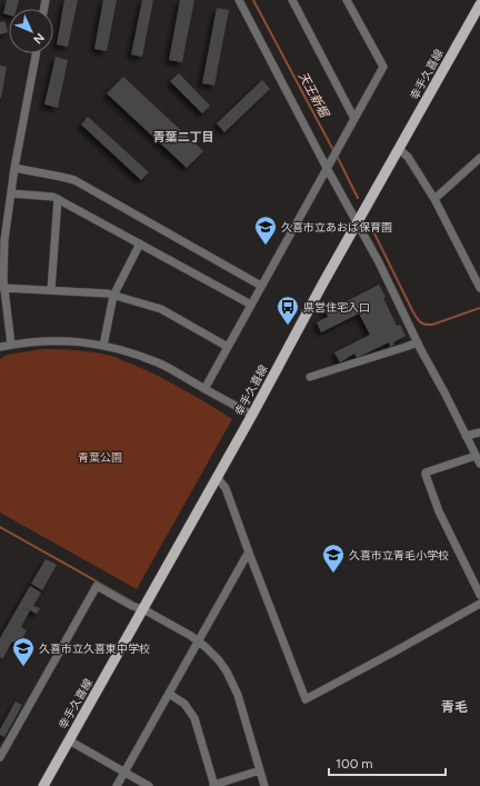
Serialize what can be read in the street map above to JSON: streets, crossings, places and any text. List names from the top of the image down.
{
  "streets": {
    "main road": ["幸手久喜線"]
  },
  "districts": ["青葉二丁目", "青毛"],
  "water": ["天王新堀"],
  "parks": ["青葉公園"],
  "places": {
    "school or university": ["久喜市立あおば保育園", "久喜市立青毛小学校", "久喜市立久喜東中学校"],
    "bus stop": ["県営住宅入口"]
  },
  "scale_bar": "100 m",
  "north": "bottom right"
}
